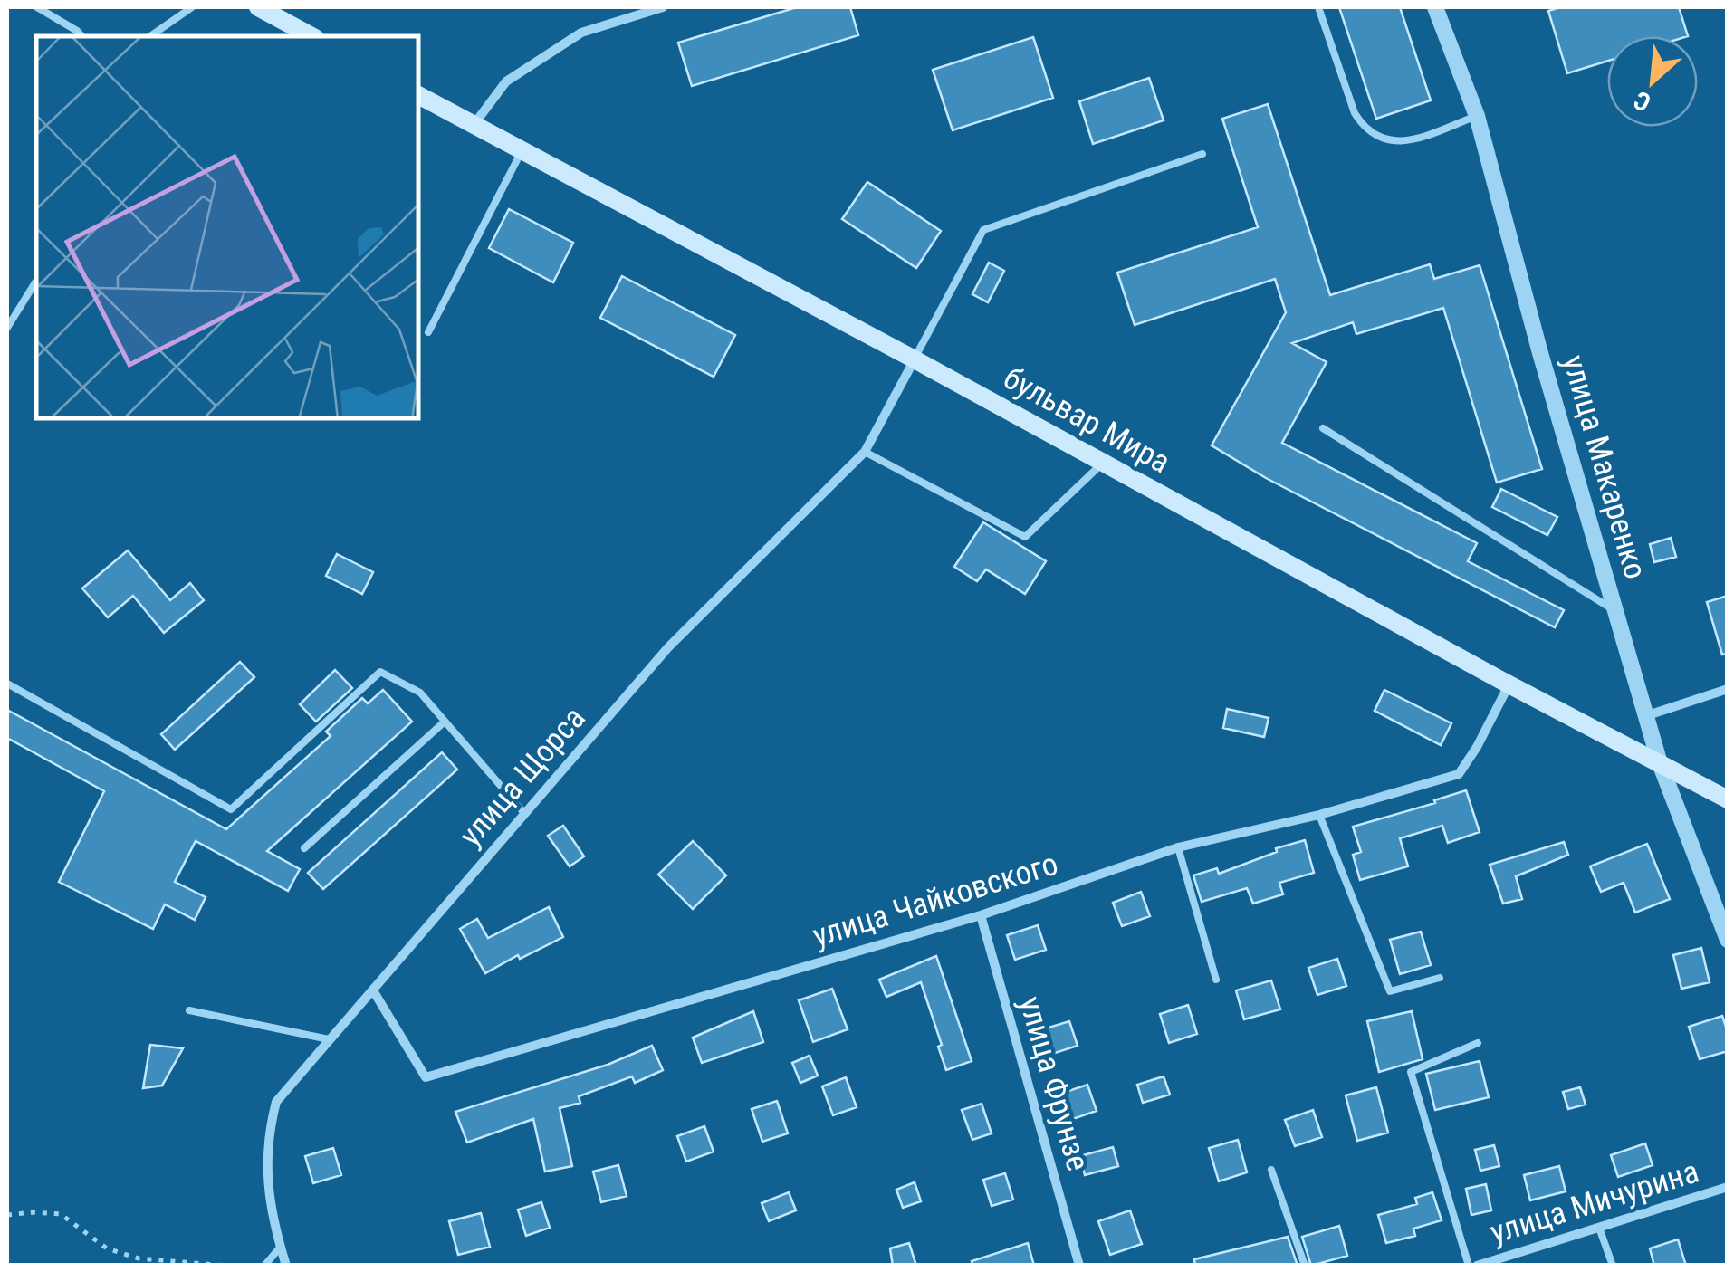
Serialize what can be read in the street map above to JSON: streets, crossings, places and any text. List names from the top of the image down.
{
  "streets": {
    "main road": ["бульвар Мира"],
    "street": [
      "улица Макаренко",
      "улица Щорса",
      "улица Чайковского",
      "улица Фрунзе",
      "улица Мичурина"
    ]
  },
  "crossings": [
    ["бульвар Мира", "улица Макаренко"],
    ["бульвар Мира", "улица Щорса"],
    ["бульвар Мира", "улица Чайковского"],
    ["улица Щорса", "улица Чайковского"],
    ["улица Чайковского", "улица Фрунзе"]
  ],
  "north": "bottom left"
}
